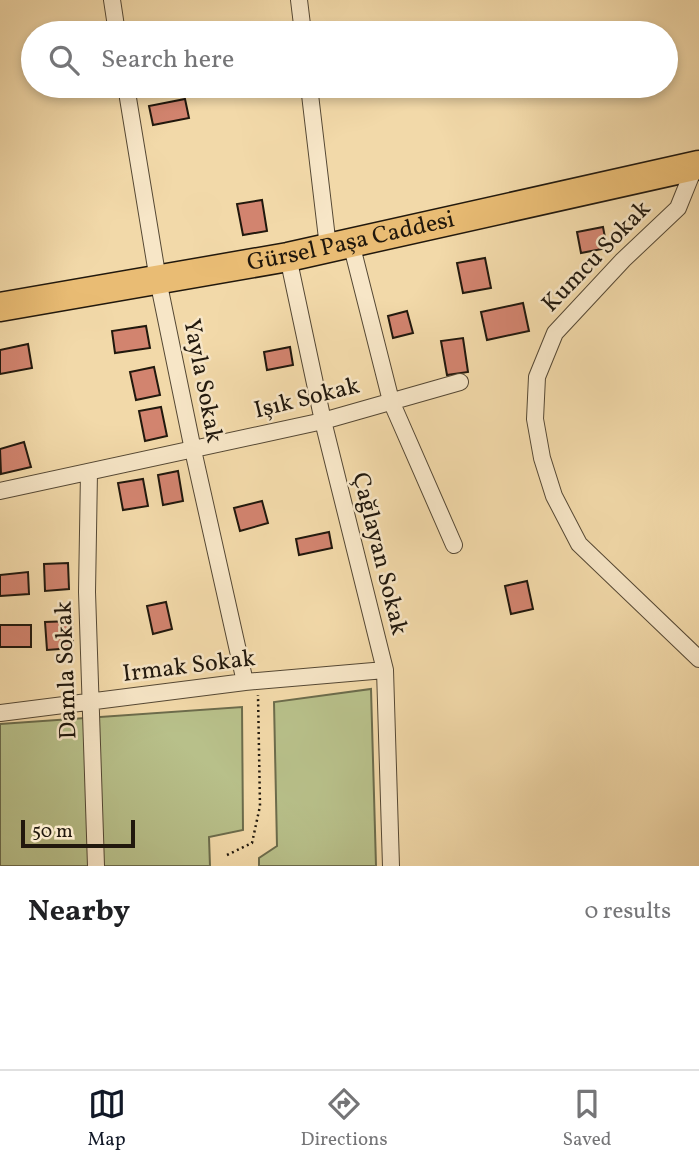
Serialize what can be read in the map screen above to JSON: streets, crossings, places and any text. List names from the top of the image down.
{
  "streets": {
    "highway": ["Gürsel Paşa Caddesi"],
    "street": [
      "Kumcu Sokak",
      "Yayla Sokak",
      "Işık Sokak",
      "Çağlayan Sokak",
      "Irmak Sokak",
      "Damla Sokak"
    ]
  },
  "crossings": [
    ["Gürsel Paşa Caddesi", "Kumcu Sokak"],
    ["Gürsel Paşa Caddesi", "Yayla Sokak"],
    ["Gürsel Paşa Caddesi", "Işık Sokak"],
    ["Gürsel Paşa Caddesi", "Çağlayan Sokak"],
    ["Yayla Sokak", "Işık Sokak"],
    ["Yayla Sokak", "Irmak Sokak"],
    ["Işık Sokak", "Çağlayan Sokak"],
    ["Işık Sokak", "Damla Sokak"],
    ["Çağlayan Sokak", "Irmak Sokak"],
    ["Irmak Sokak", "Damla Sokak"]
  ],
  "scale_bar": "50 m",
  "page": {
    "search": "Search here",
    "scale": "50 m",
    "heading": ["Nearby", "0 results"],
    "nav": ["Map", "Directions", "Saved"]
  }
}
